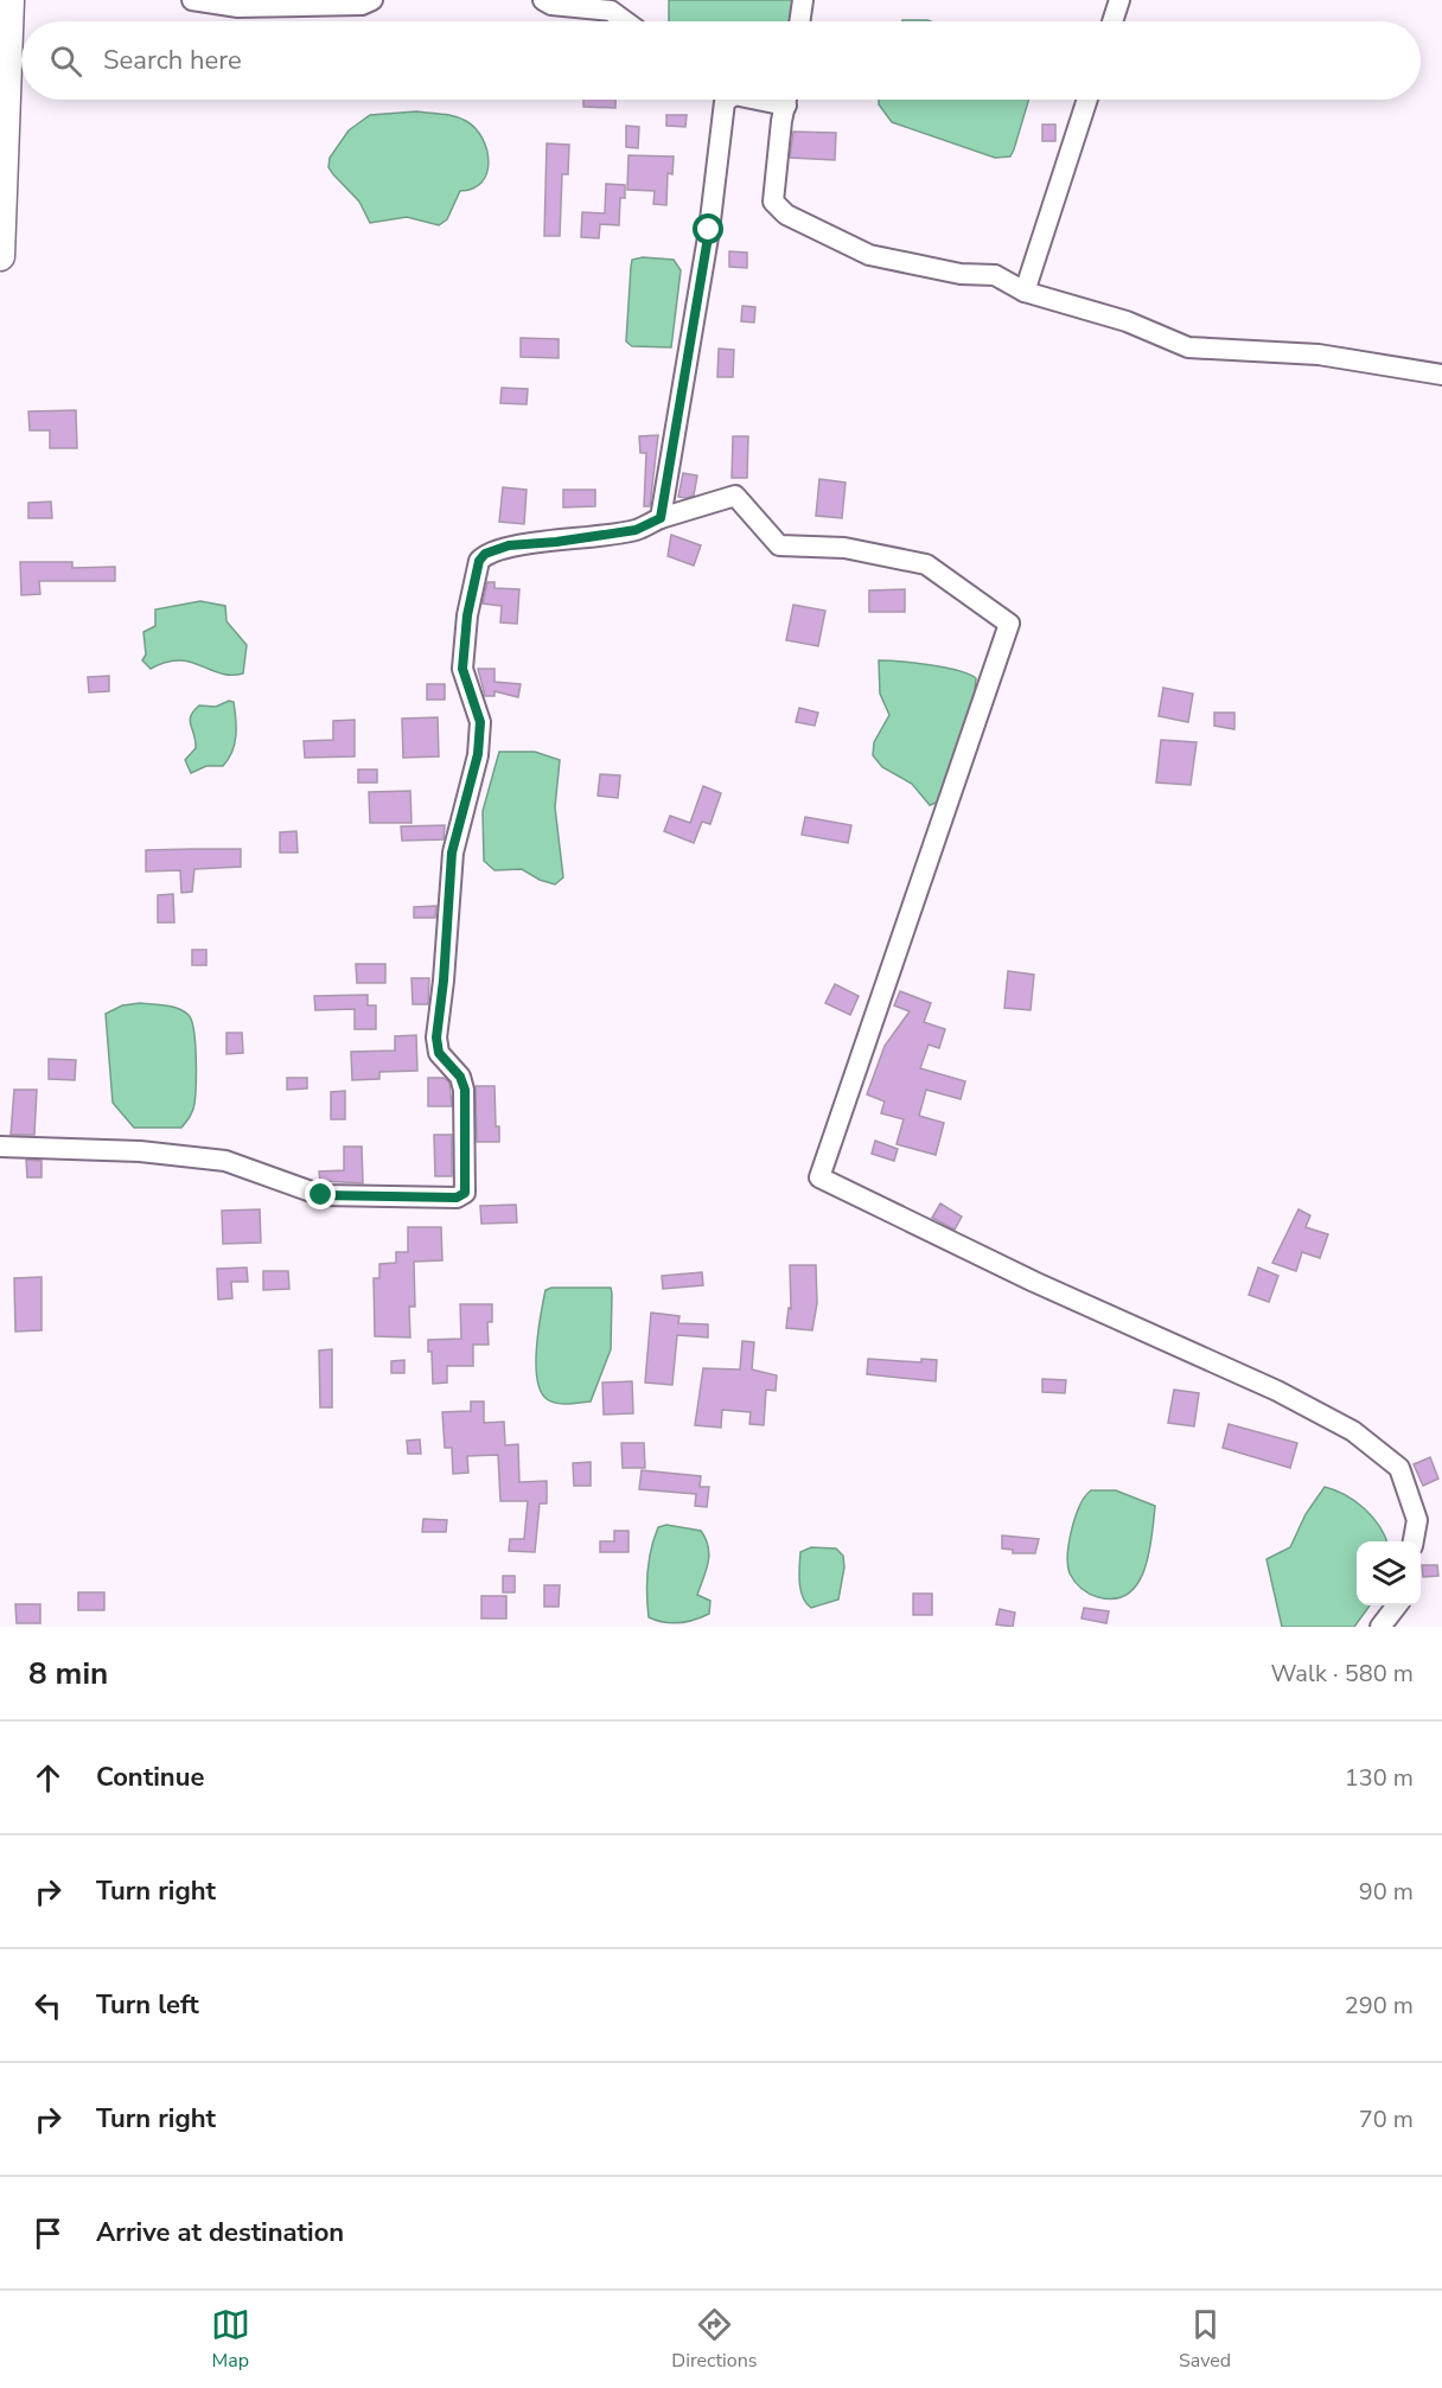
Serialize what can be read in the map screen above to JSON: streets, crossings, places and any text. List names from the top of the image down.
{
  "page": {
    "search": "Search here",
    "heading": ["8 min", "Walk · 580 m"],
    "list": [
      ["Continue", "130 m"],
      ["Turn right", "90 m"],
      ["Turn left", "290 m"],
      ["Turn right", "70 m"],
      "Arrive at destination"
    ],
    "nav": ["Map", "Directions", "Saved"]
  }
}
